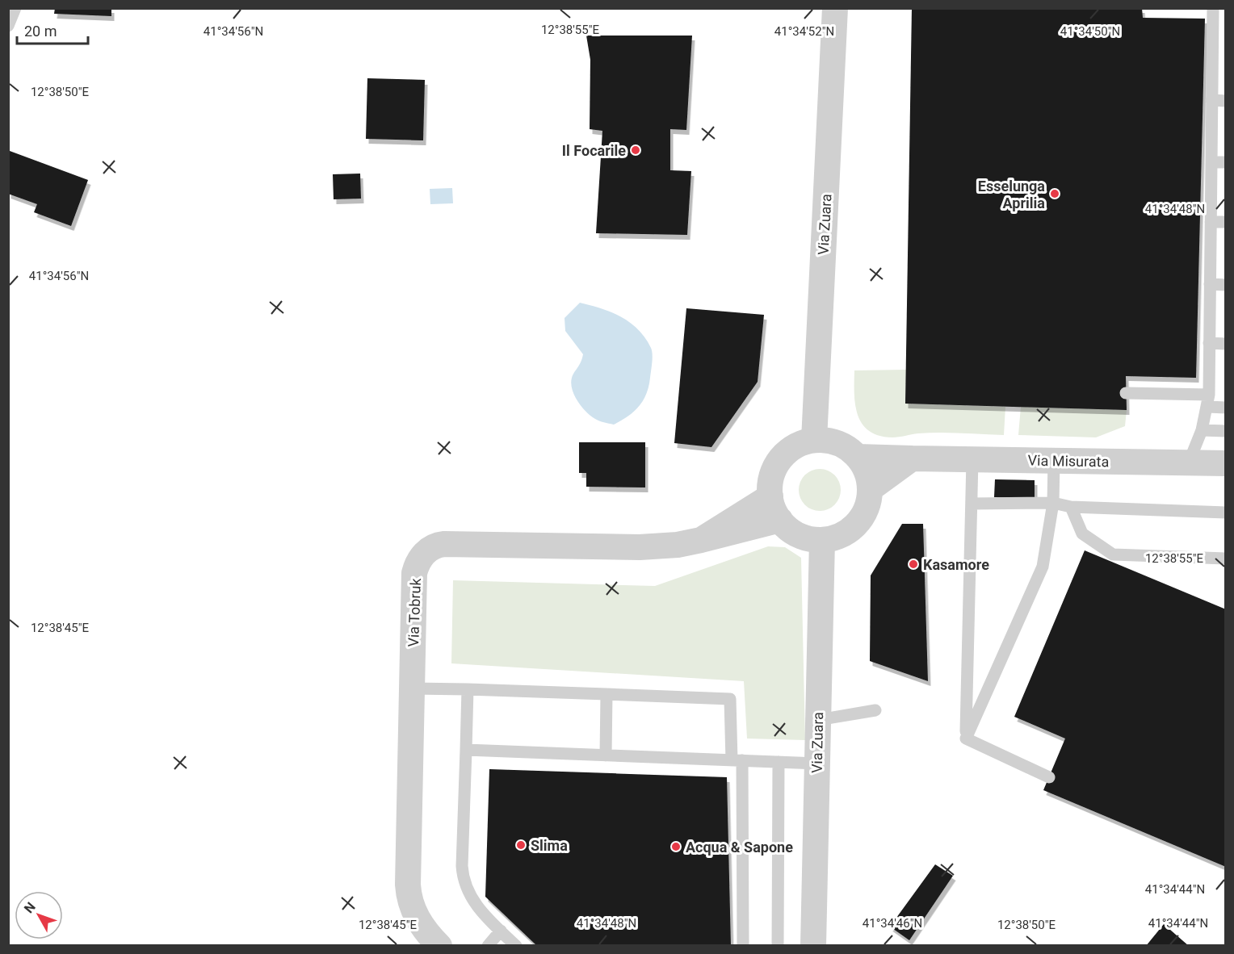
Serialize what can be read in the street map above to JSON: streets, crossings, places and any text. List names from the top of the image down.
{
  "streets": {
    "street": ["Via Zuara", "Via Misurata", "Via Tobruk"]
  },
  "crossings": [
    ["Via Zuara", "Via Misurata"],
    ["Via Zuara", "Via Tobruk"],
    ["Via Misurata", "Via Tobruk"]
  ],
  "places": [
    "Il Focarile",
    "Esselunga Aprilia",
    "Kasamore",
    "Slima",
    "Acqua & Sapone"
  ],
  "scale_bar": "20 m",
  "north": "top left",
  "coordinates": [
    "12°38'55\"E",
    "41°34'56\"N",
    "41°34'52\"N",
    "41°34'50\"N",
    "12°38'50\"E",
    "41°34'48\"N",
    "12°38'45\"E",
    "41°34'44\"N",
    "41°34'46\"N"
  ]
}
